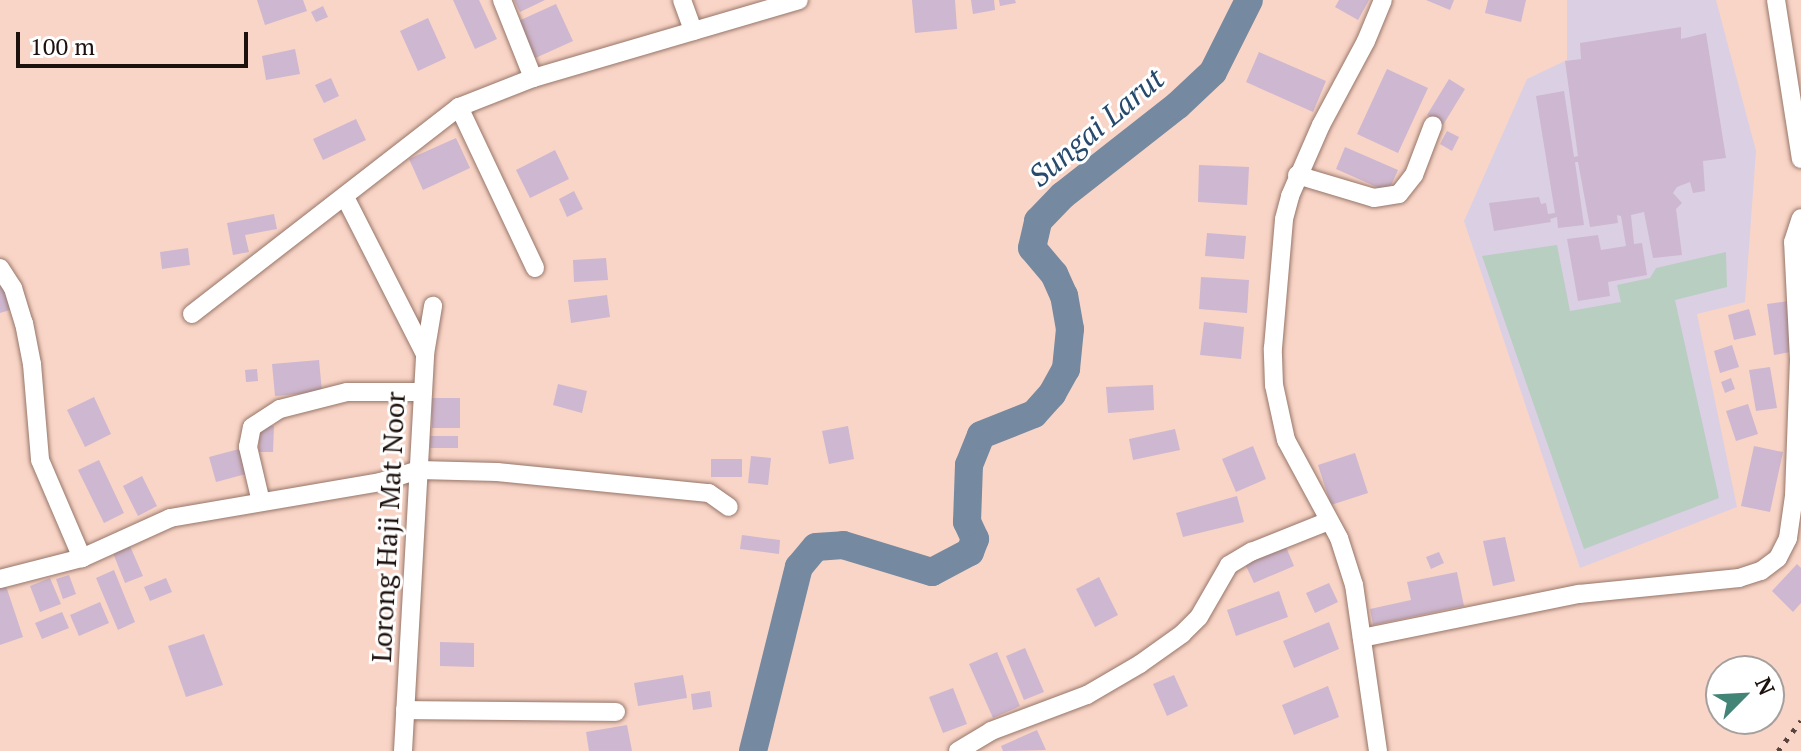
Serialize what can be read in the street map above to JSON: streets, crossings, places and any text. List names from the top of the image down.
{
  "streets": {
    "street": ["Lorong Haji Mat Noor"]
  },
  "water": ["Sungai Larut"],
  "scale_bar": "100 m",
  "north": "top right"
}
